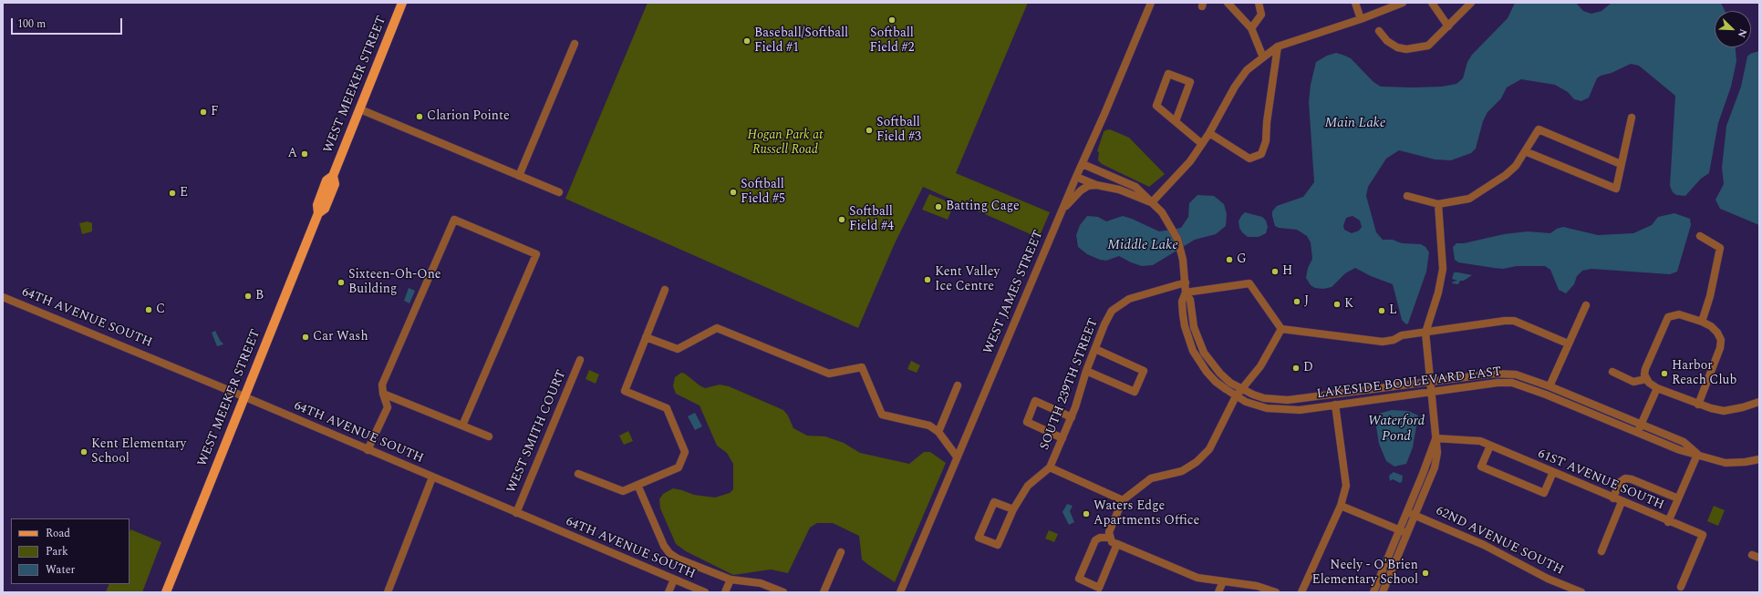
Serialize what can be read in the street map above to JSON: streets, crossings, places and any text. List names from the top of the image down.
{
  "streets": {
    "main road": ["WEST MEEKER STREET"],
    "street": [
      "WEST JAMES STREET",
      "64TH AVENUE SOUTH",
      "LAKESIDE BOULEVARD EAST",
      "SOUTH 239TH STREET",
      "WEST SMITH COURT",
      "61ST AVENUE SOUTH",
      "62ND AVENUE SOUTH"
    ]
  },
  "crossings": [
    ["WEST MEEKER STREET", "64TH AVENUE SOUTH"],
    ["WEST JAMES STREET", "LAKESIDE BOULEVARD EAST"],
    ["64TH AVENUE SOUTH", "WEST SMITH COURT"],
    ["LAKESIDE BOULEVARD EAST", "SOUTH 239TH STREET"]
  ],
  "water": ["Main Lake", "Middle Lake", "Waterford Pond"],
  "parks": ["Hogan Park at Russell Road"],
  "places": [
    "Softball Field #2",
    "Baseball/Softball Field #1",
    "F",
    "Clarion Pointe",
    "Softball Field #3",
    "A",
    "Softball Field #5",
    "E",
    "Batting Cage",
    "Softball Field #4",
    "G",
    "H",
    "Kent Valley Ice Centre",
    "Sixteen-Oh-One Building",
    "B",
    "J",
    "K",
    "C",
    "L",
    "Car Wash",
    "D",
    "Harbor Reach Club",
    "Kent Elementary School",
    "Waters Edge Apartments Office",
    "Neely - O'Brien Elementary School"
  ],
  "legend": ["Road", "Park", "Water"],
  "scale_bar": "100 m",
  "north": "bottom right"
}
